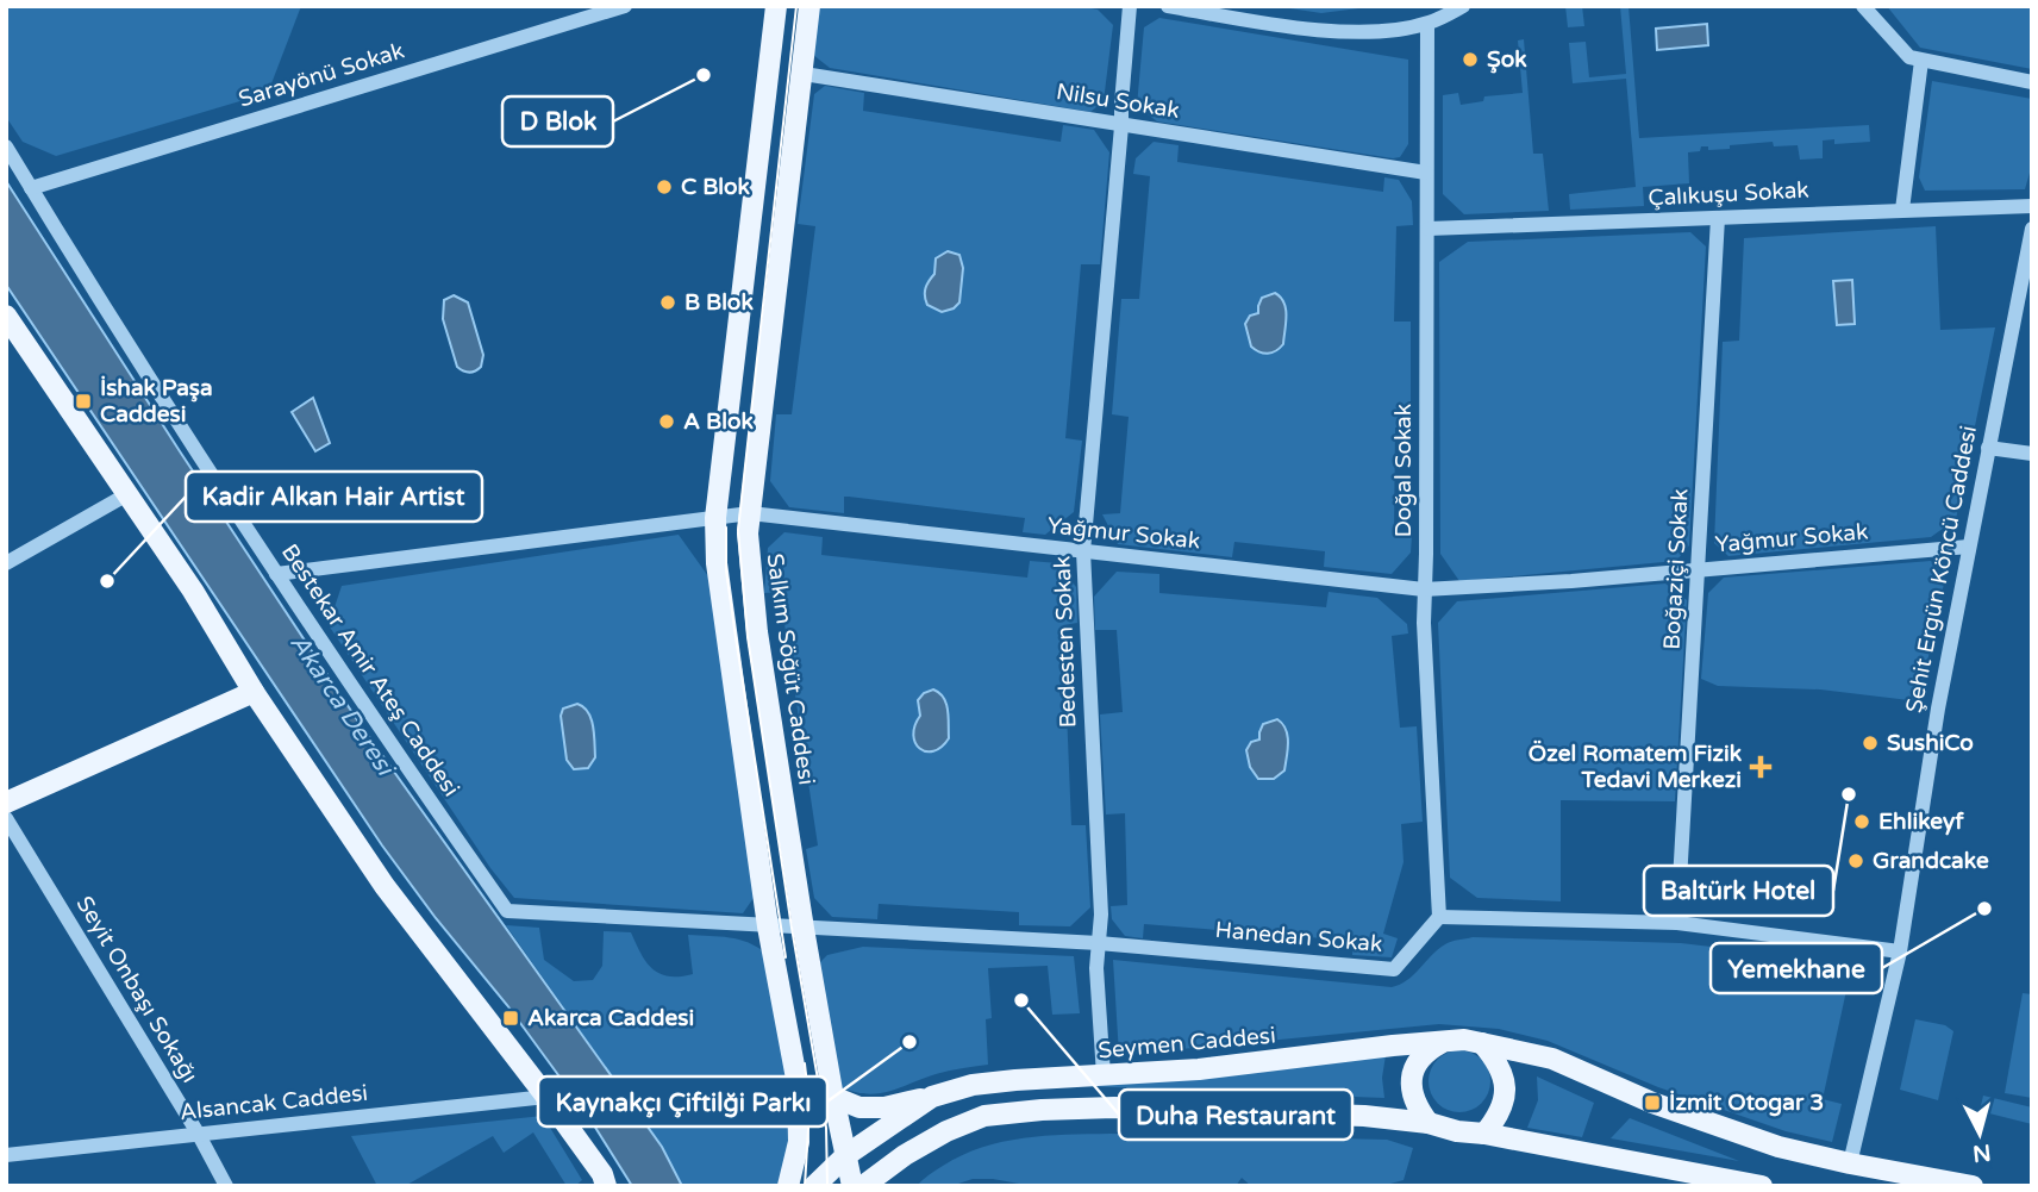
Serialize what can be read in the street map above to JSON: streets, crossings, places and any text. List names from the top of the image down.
{
  "streets": {
    "main road": ["Salkım Söğüt Caddesi", "Seymen Caddesi"],
    "street": [
      "Sarayönü Sokak",
      "Nilsu Sokak",
      "Çalıkuşu Sokak",
      "Doğal Sokak",
      "Yağmur Sokak",
      "Boğaziçi Sokak",
      "Şehit Ergün Köncü Caddesi",
      "Bedesten Sokak",
      "Bestekar Amir Ateş Caddesi",
      "Hanedan Sokak",
      "Seyit Onbaşı Sokağı",
      "Alsancak Caddesi"
    ]
  },
  "crossings": [
    ["Sarayönü Sokak", "Bestekar Amir Ateş Caddesi"],
    ["Nilsu Sokak", "Doğal Sokak"],
    ["Nilsu Sokak", "Bedesten Sokak"],
    ["Nilsu Sokak", "Salkım Söğüt Caddesi"],
    ["Çalıkuşu Sokak", "Doğal Sokak"],
    ["Çalıkuşu Sokak", "Boğaziçi Sokak"],
    ["Doğal Sokak", "Yağmur Sokak"],
    ["Doğal Sokak", "Hanedan Sokak"],
    ["Yağmur Sokak", "Boğaziçi Sokak"],
    ["Yağmur Sokak", "Şehit Ergün Köncü Caddesi"],
    ["Yağmur Sokak", "Bedesten Sokak"],
    ["Yağmur Sokak", "Salkım Söğüt Caddesi"],
    ["Yağmur Sokak", "Bestekar Amir Ateş Caddesi"],
    ["Şehit Ergün Köncü Caddesi", "Seymen Caddesi"],
    ["Bedesten Sokak", "Hanedan Sokak"],
    ["Bedesten Sokak", "Seymen Caddesi"],
    ["Salkım Söğüt Caddesi", "Hanedan Sokak"],
    ["Salkım Söğüt Caddesi", "Seymen Caddesi"],
    ["Bestekar Amir Ateş Caddesi", "Hanedan Sokak"],
    ["Seyit Onbaşı Sokağı", "Alsancak Caddesi"]
  ],
  "water": ["Akarca Deresi"],
  "places": {
    "other": [
      "Şok",
      "D Blok",
      "C Blok",
      "B Blok",
      "A Blok",
      "Kadir Alkan Hair Artist",
      "SushiCo",
      "Baltürk Hotel",
      "Ehlikeyf",
      "Grandcake",
      "Yemekhane",
      "Duha Restaurant",
      "Kaynakçı Çiftilği Parkı"
    ],
    "transit": ["İshak Paşa Caddesi", "Akarca Caddesi", "İzmit Otogar 3"],
    "health": ["Özel Romatem Fizik Tedavi Merkezi"]
  },
  "north": "bottom"
}
